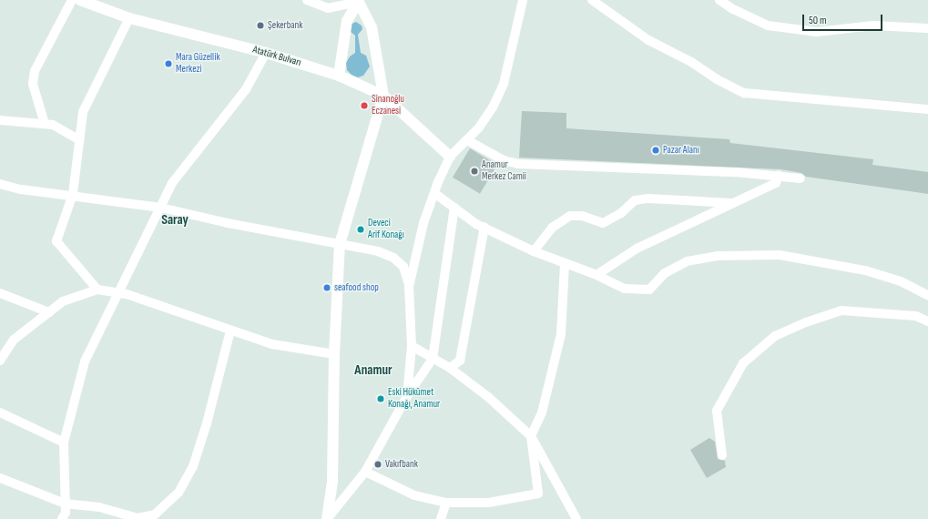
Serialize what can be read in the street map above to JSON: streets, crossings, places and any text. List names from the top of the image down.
{
  "streets": {
    "street": ["Atatürk Bulvarı"]
  },
  "districts": ["Saray", "Anamur"],
  "places": [
    "Şekerbank",
    "Mara Güzellik Merkezi",
    "Sinanoğlu Eczanesi",
    "Pazar Alanı",
    "Anamur Merkez Camii",
    "Deveci Arif Konağı",
    "seafood shop",
    "Eski Hükümet Konağı, Anamur",
    "Vakıfbank"
  ],
  "scale_bar": "50 m"
}
